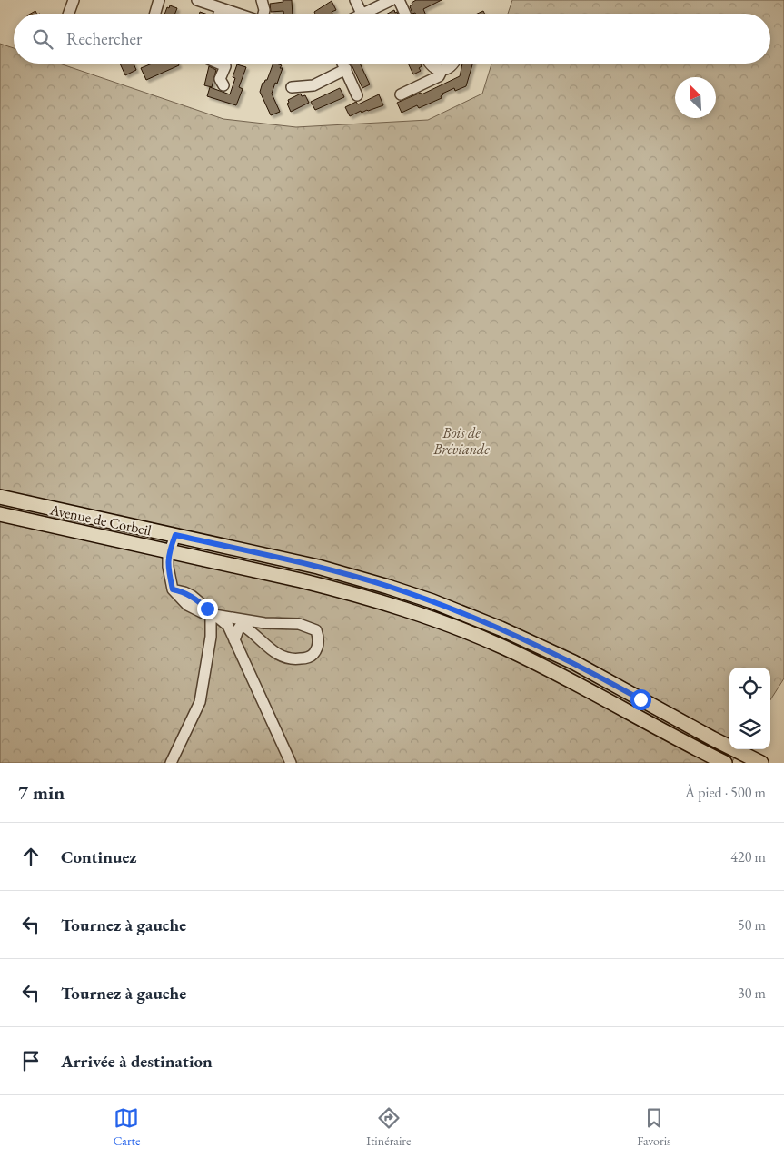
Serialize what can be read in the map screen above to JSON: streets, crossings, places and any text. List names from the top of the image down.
{
  "streets": {
    "main road": ["Avenue de Corbeil"]
  },
  "parks": ["Bois de Bréviande"],
  "north": "top left",
  "page": {
    "search": "Rechercher",
    "heading": ["7 min", "À pied · 500 m"],
    "list": [
      ["Continuez", "420 m"],
      ["Tournez à gauche", "50 m"],
      ["Tournez à gauche", "30 m"],
      "Arrivée à destination"
    ],
    "nav": ["Carte", "Itinéraire", "Favoris"]
  }
}
